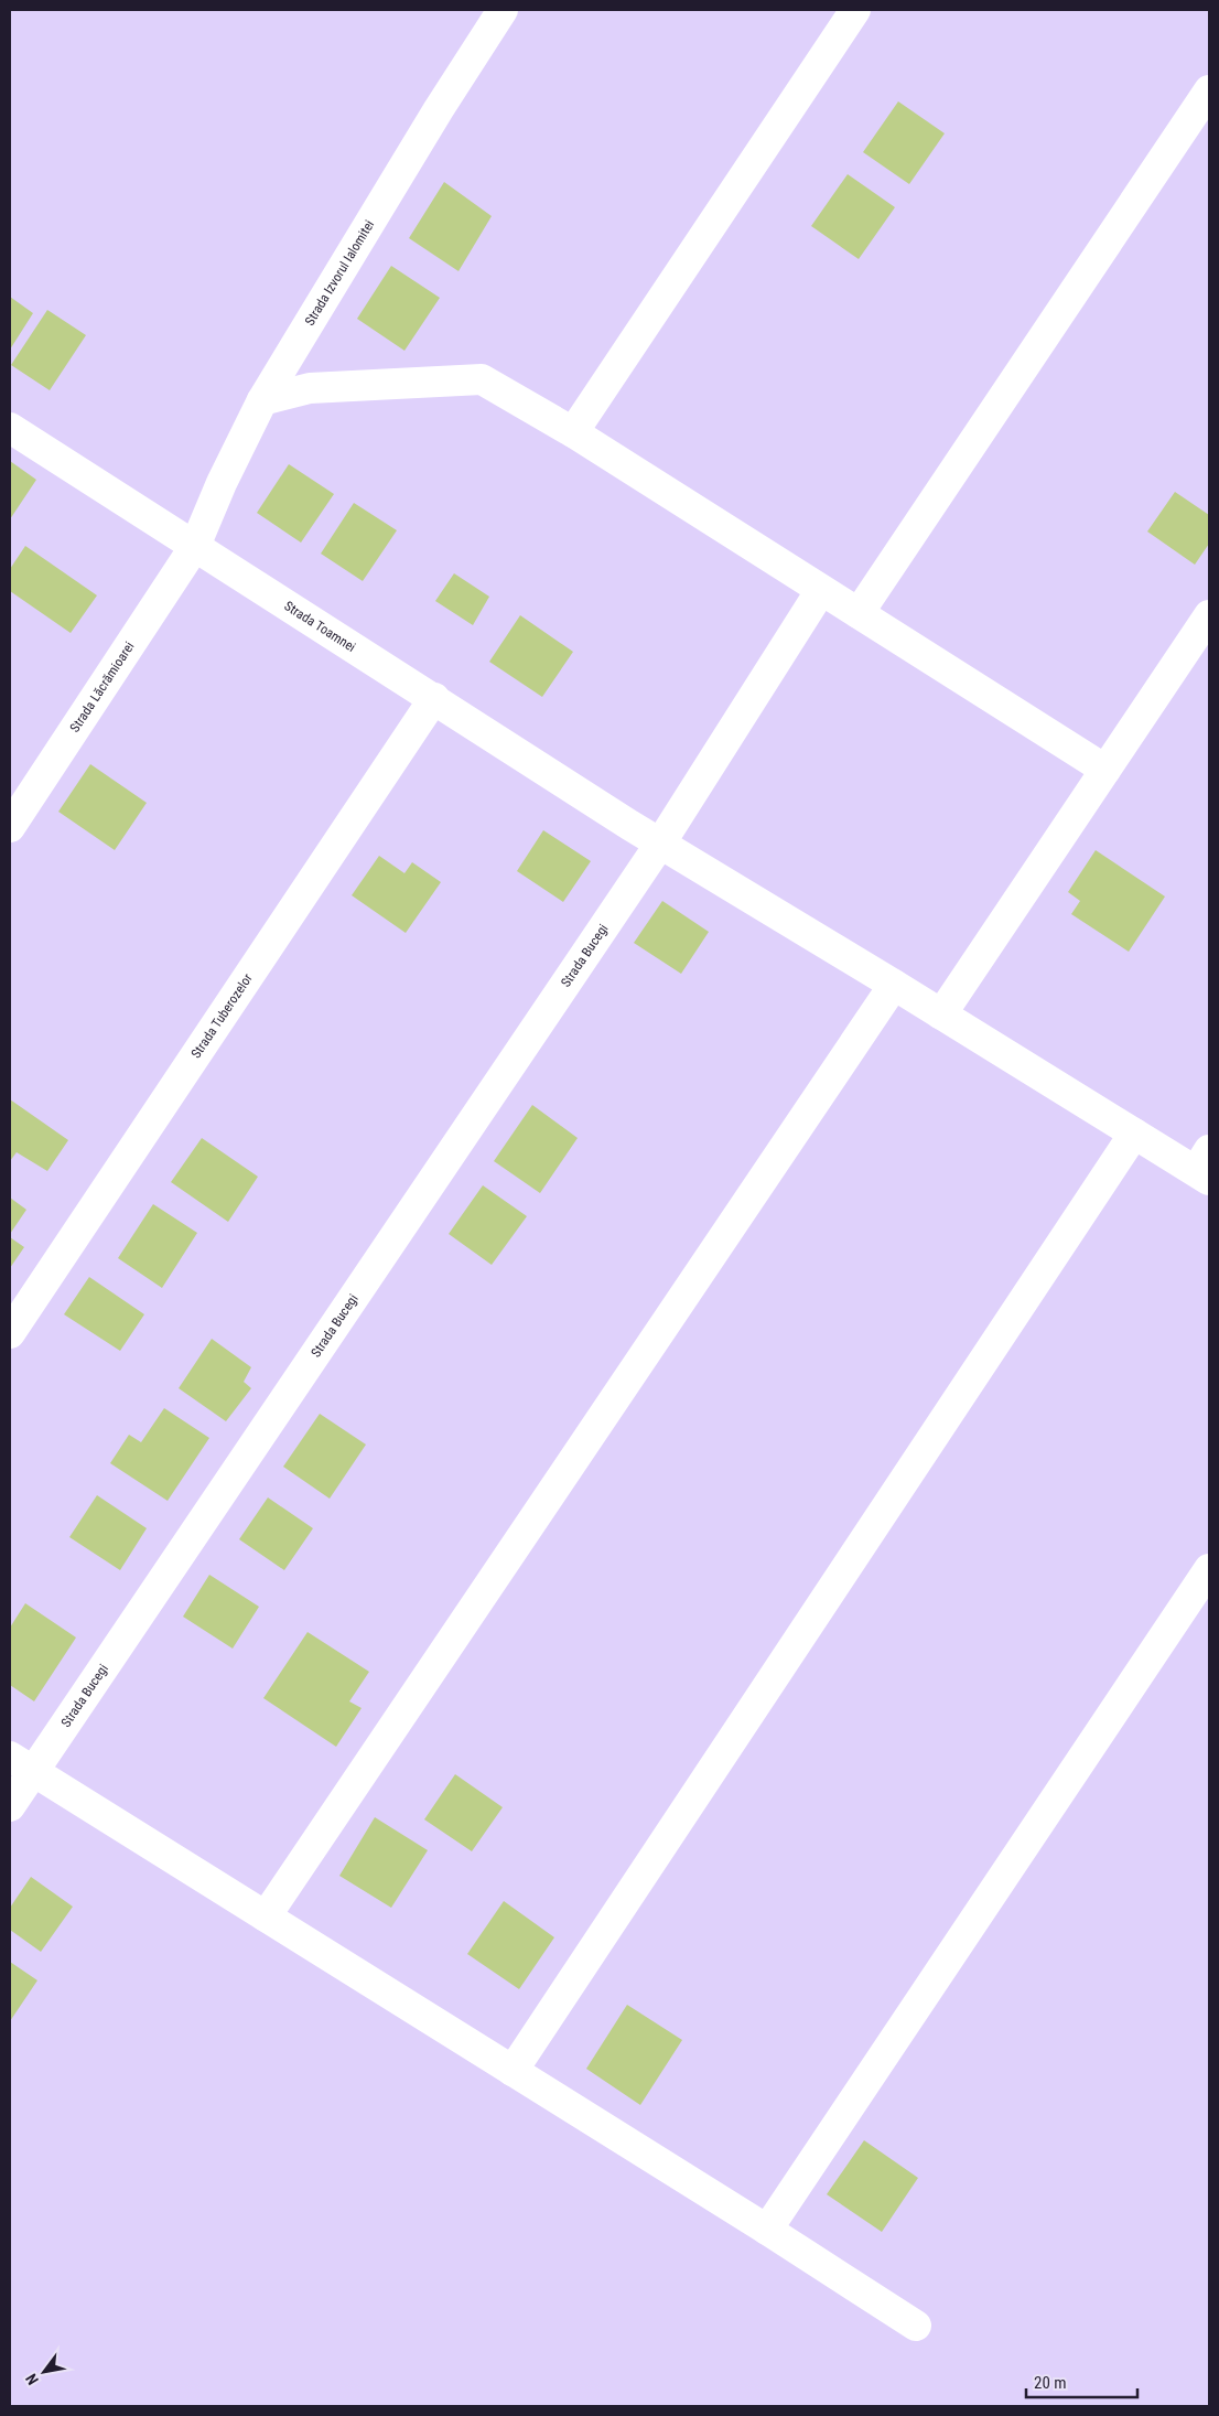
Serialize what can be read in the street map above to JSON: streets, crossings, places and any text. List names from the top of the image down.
{
  "streets": {
    "street": [
      "Strada Izvorul Ialomitei",
      "Strada Toamnei",
      "Strada Lăcrămioarei",
      "Strada Bucegi",
      "Strada Tuberozelor"
    ]
  },
  "crossings": [
    ["Strada Izvorul Ialomitei", "Strada Toamnei"],
    ["Strada Izvorul Ialomitei", "Strada Lăcrămioarei"],
    ["Strada Toamnei", "Strada Lăcrămioarei"],
    ["Strada Toamnei", "Strada Bucegi"],
    ["Strada Toamnei", "Strada Tuberozelor"]
  ],
  "scale_bar": "20 m",
  "north": "bottom left"
}
